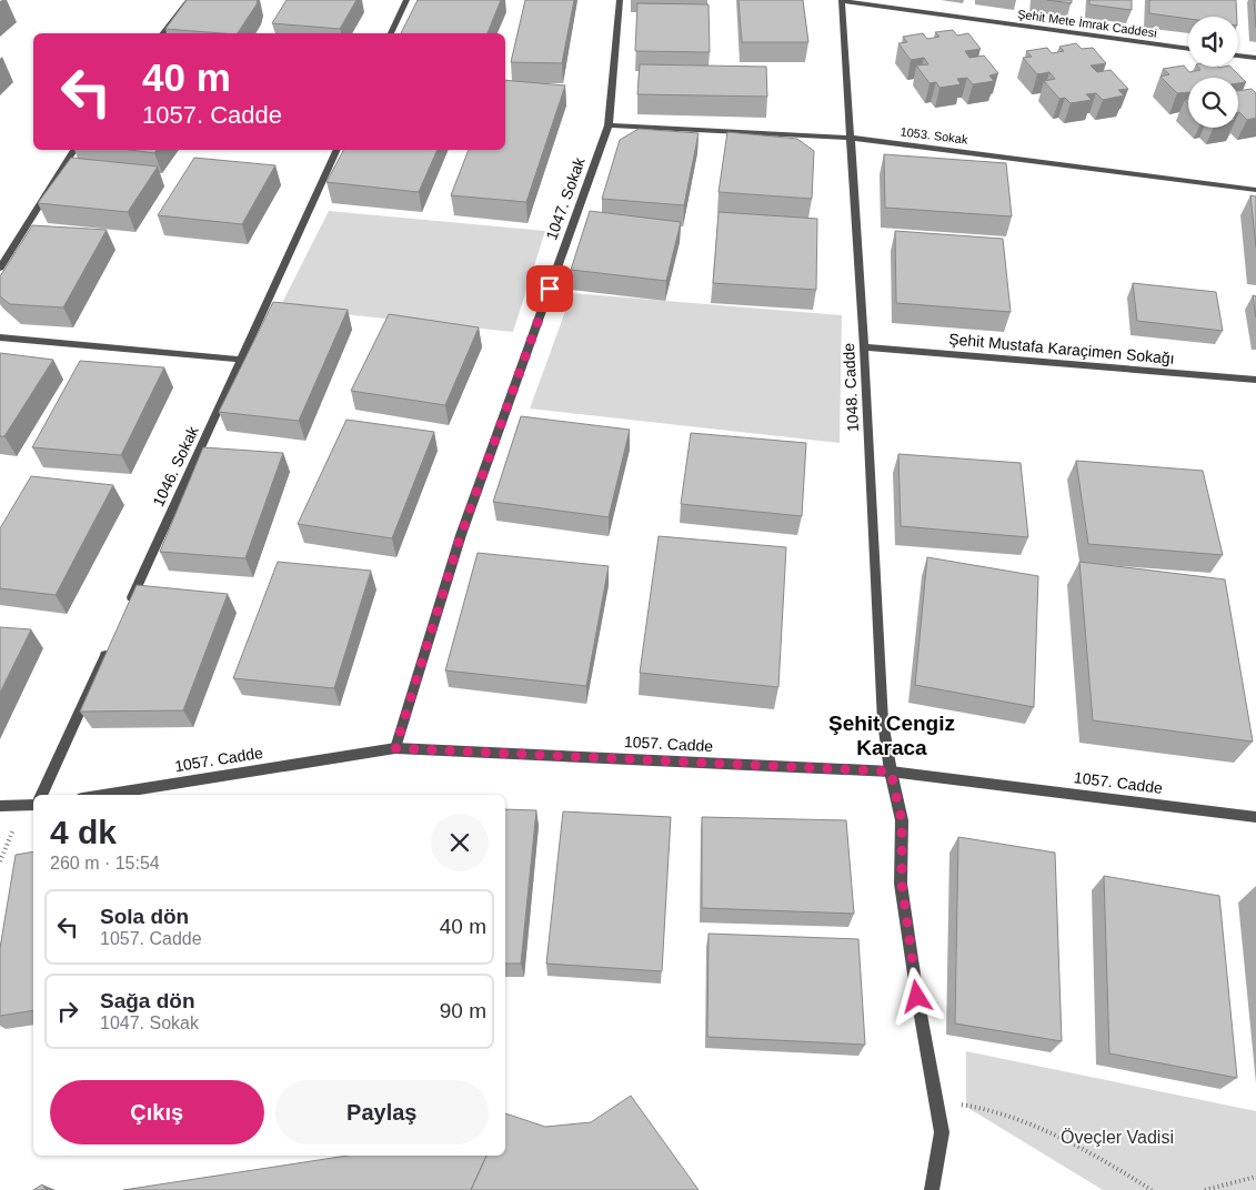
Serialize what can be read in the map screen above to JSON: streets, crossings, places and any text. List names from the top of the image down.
{
  "streets": {
    "street": [
      "Şehit Mete İmrak Caddesi",
      "1053. Sokak",
      "1047. Sokak",
      "Şehit Mustafa Karaçimen Sokağı",
      "1048. Cadde",
      "1046. Sokak",
      "1057. Cadde"
    ]
  },
  "crossings": [
    ["Şehit Mete İmrak Caddesi", "1048. Cadde"],
    ["1053. Sokak", "1047. Sokak"],
    ["1053. Sokak", "1048. Cadde"],
    ["1047. Sokak", "1057. Cadde"],
    ["Şehit Mustafa Karaçimen Sokağı", "1048. Cadde"],
    ["1048. Cadde", "1057. Cadde"]
  ],
  "districts": ["Şehit Cengiz Karaca"],
  "parks": ["Öveçler Vadisi"],
  "page": {
    "turn": ["40 m", "1057. Cadde"],
    "heading": ["4 dk", "260 m · 15:54"],
    "list": [
      {
        "name": "Sola dön",
        "note": "1057. Cadde",
        "value": "40 m"
      },
      {
        "name": "Sağa dön",
        "note": "1047. Sokak",
        "value": "90 m"
      }
    ],
    "buttons": ["Çıkış", "Paylaş"]
  }
}
